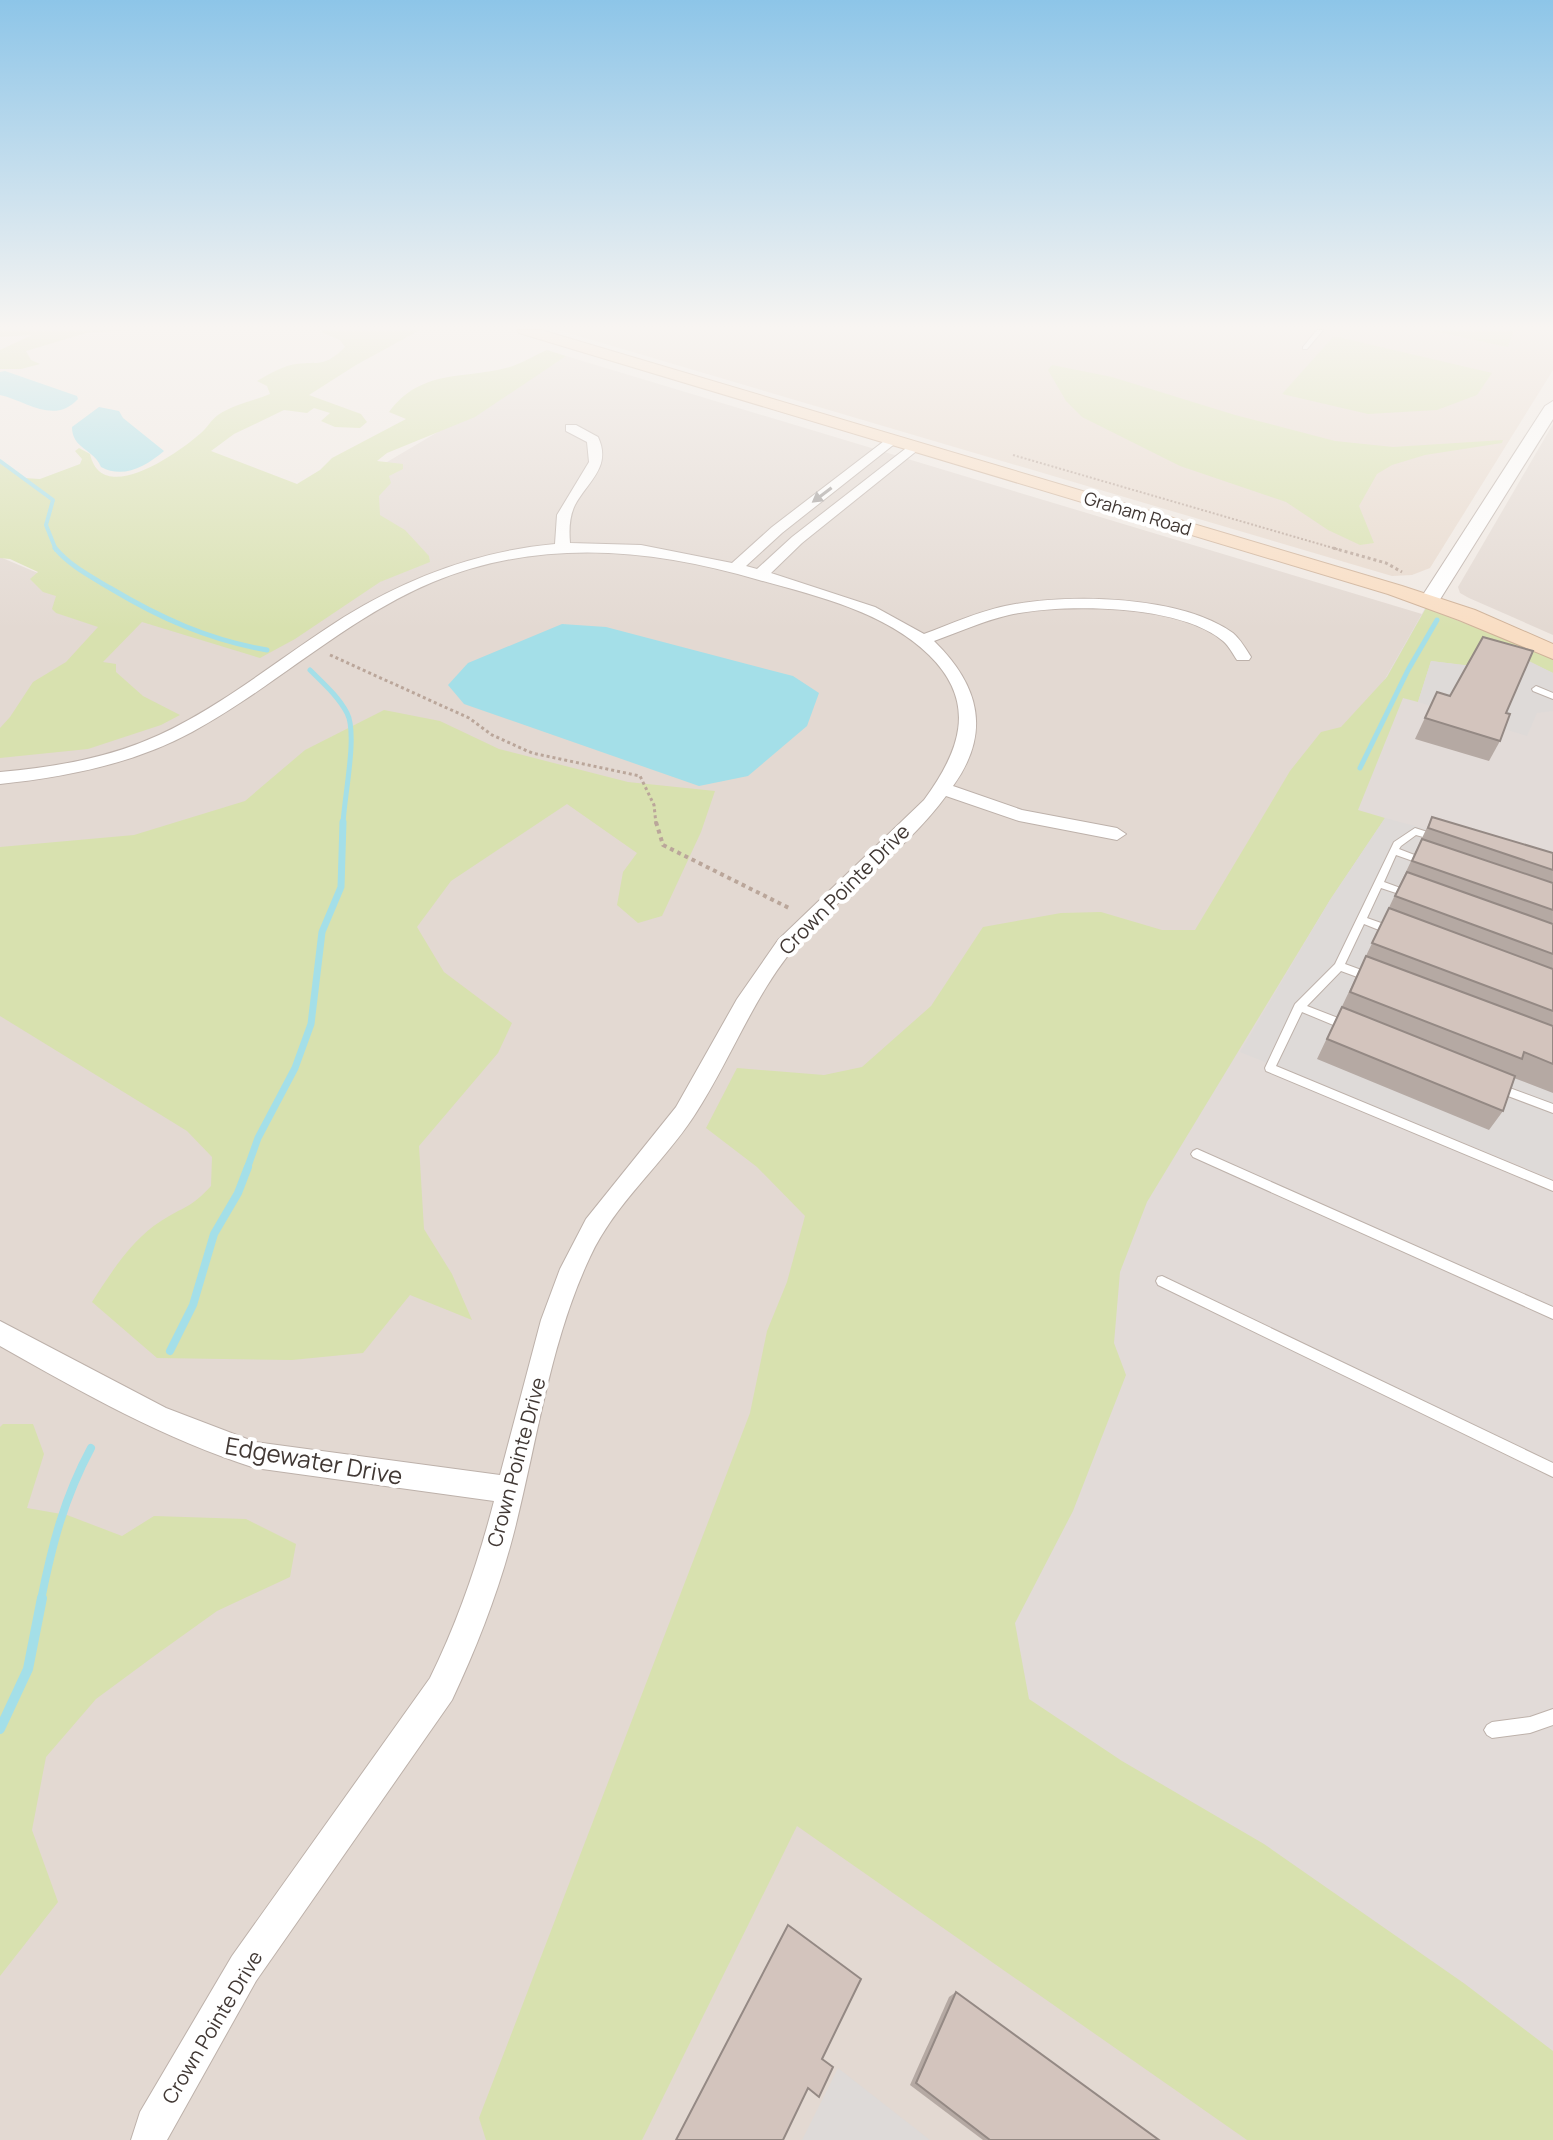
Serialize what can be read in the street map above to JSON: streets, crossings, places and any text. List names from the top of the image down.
{
  "streets": {
    "main road": ["Graham Road"],
    "street": ["Crown Pointe Drive", "Edgewater Drive"]
  },
  "crossings": [
    ["Crown Pointe Drive", "Edgewater Drive"]
  ]
}
